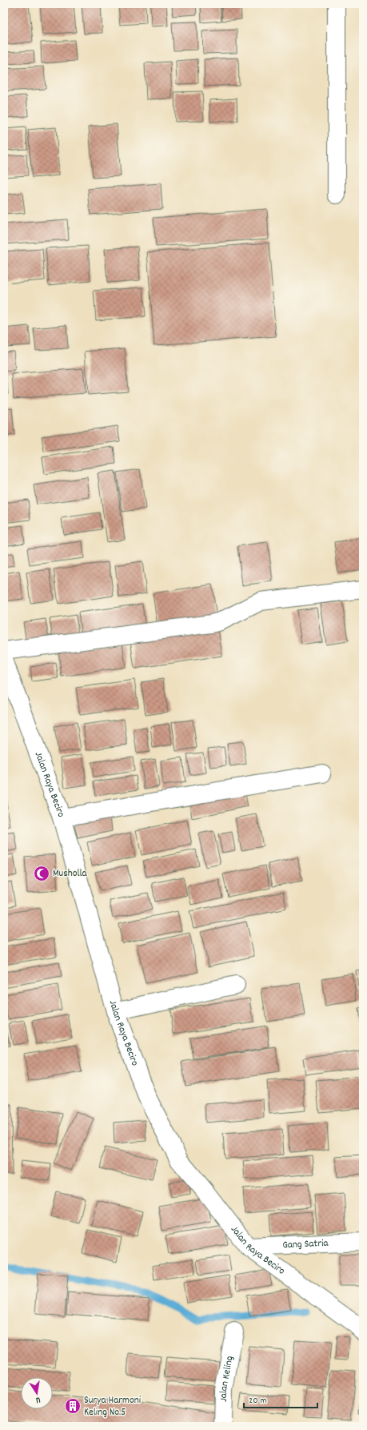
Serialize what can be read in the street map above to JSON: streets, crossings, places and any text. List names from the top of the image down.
{
  "streets": {
    "street": ["Jalan Raya Beciro", "Gang Satria", "Jalan Keling"]
  },
  "crossings": [
    ["Jalan Raya Beciro", "Gang Satria"]
  ],
  "places": {
    "mosque": ["Musholla"],
    "building": ["Surya Harmoni Keling No.5"]
  },
  "scale_bar": "20 m",
  "north": "bottom"
}
